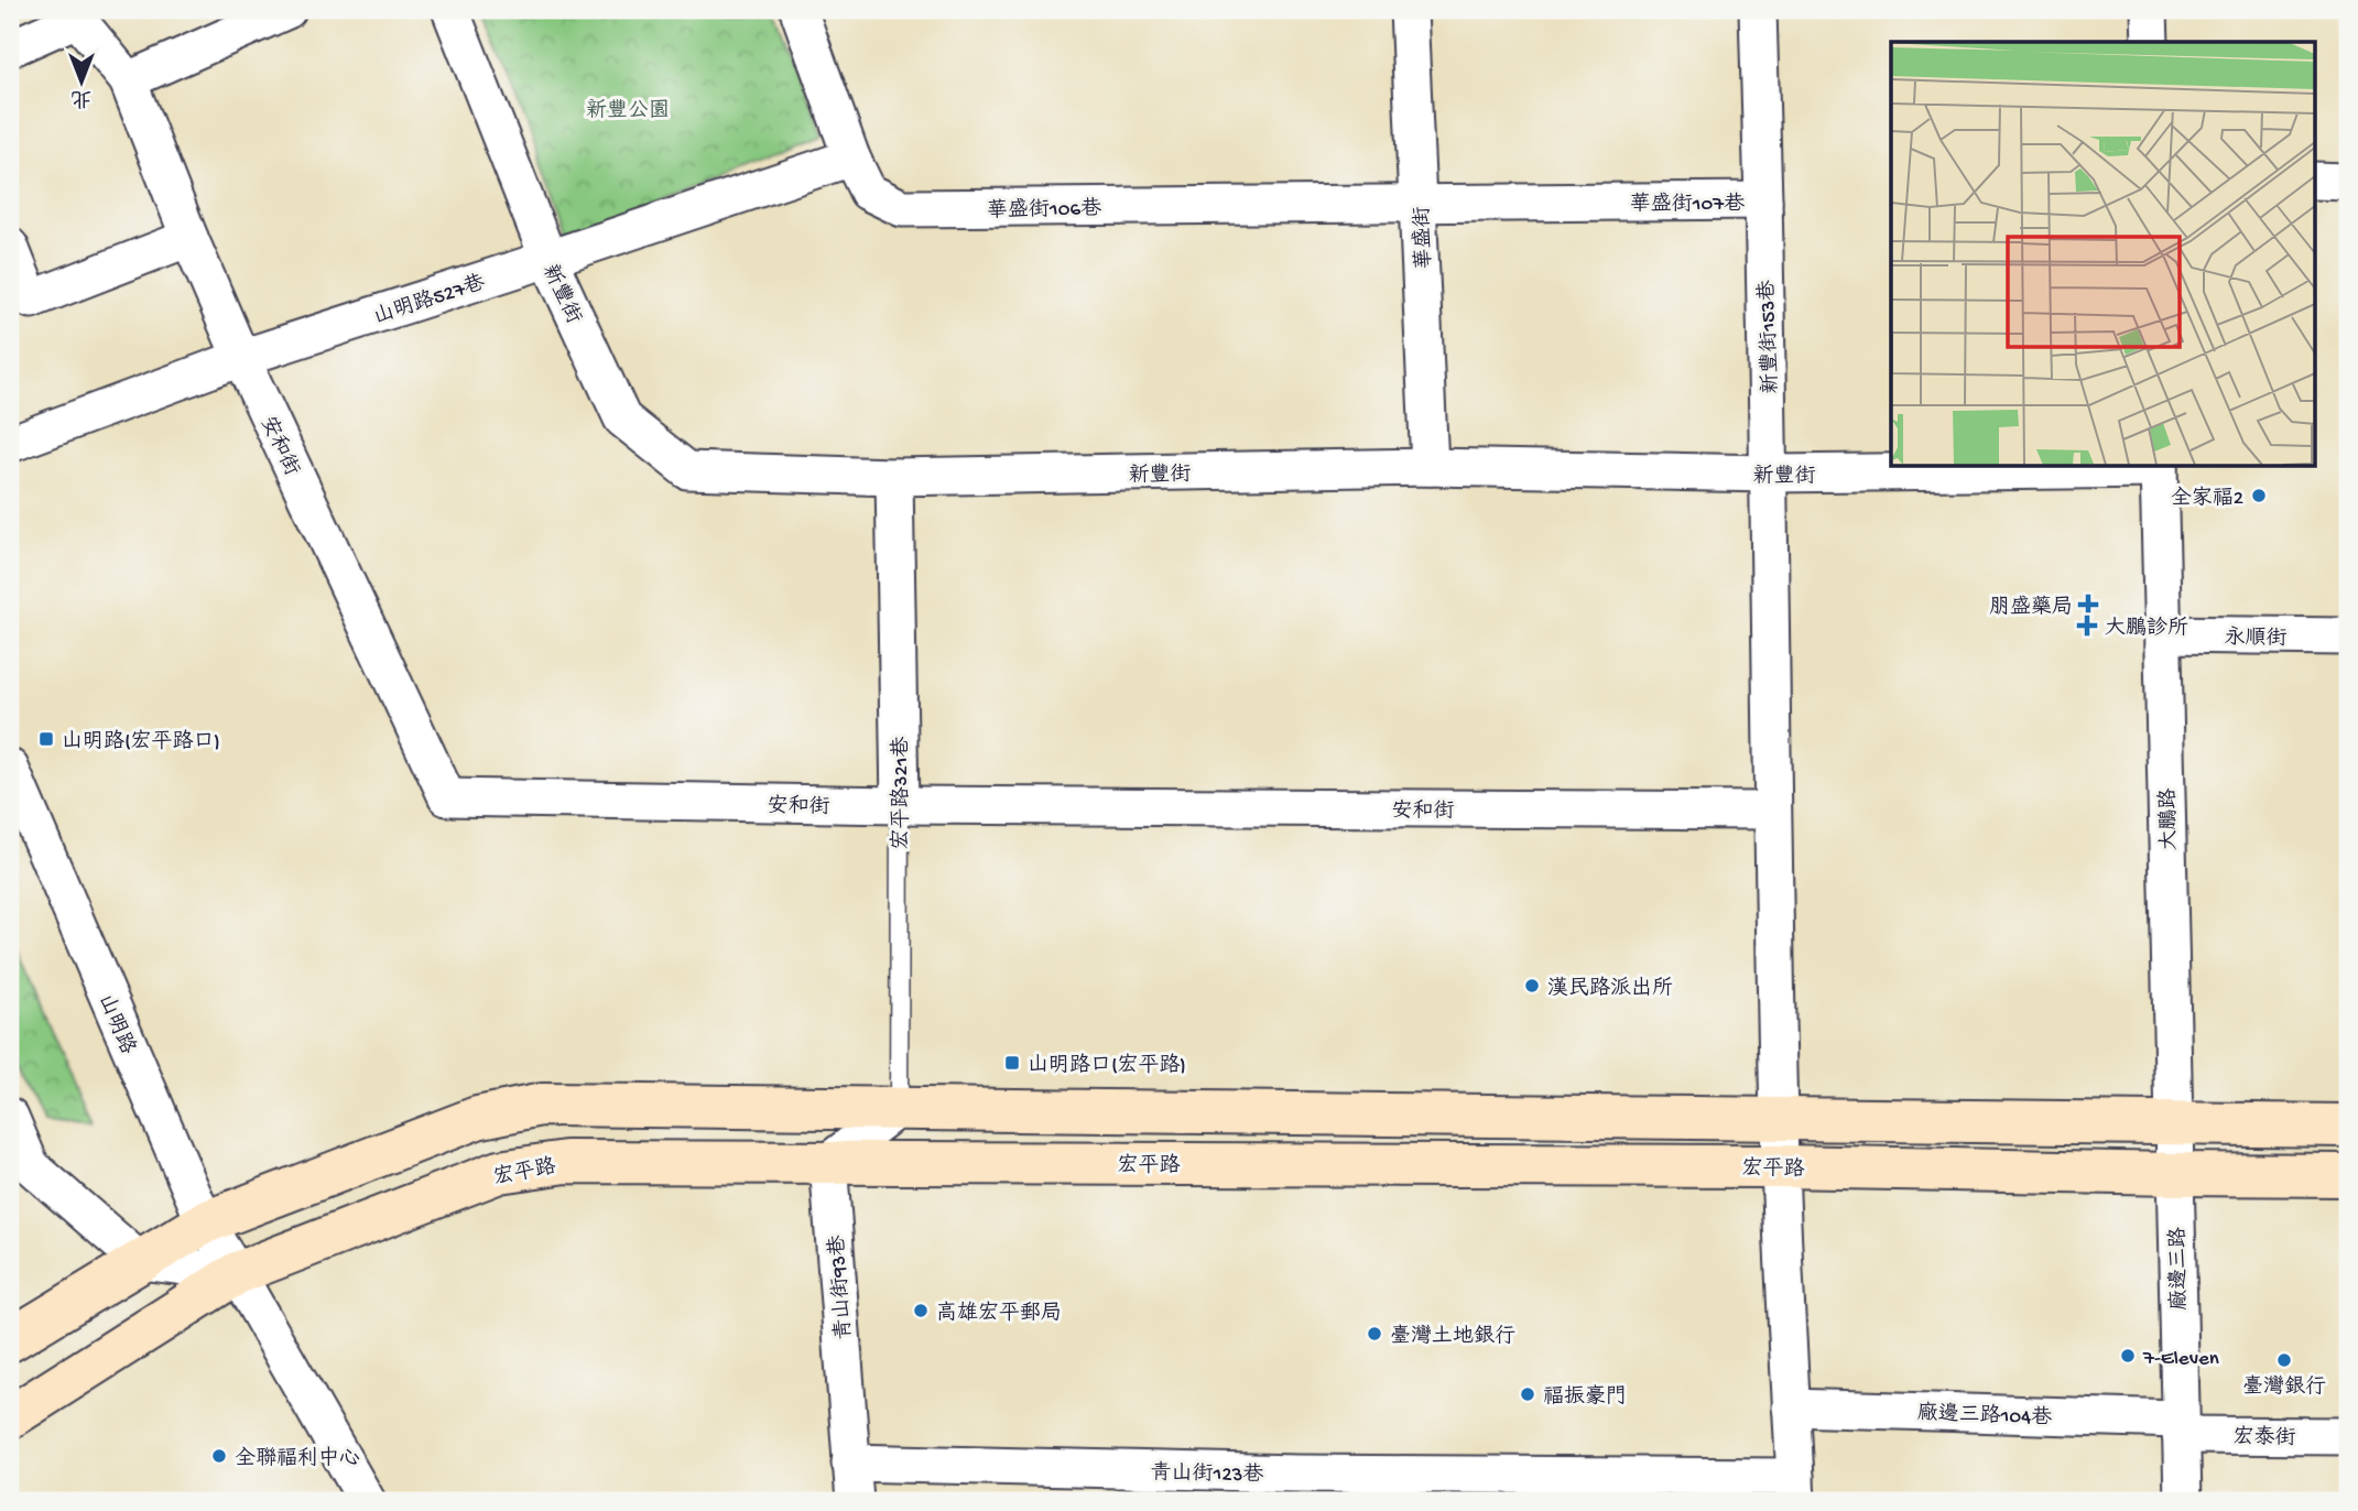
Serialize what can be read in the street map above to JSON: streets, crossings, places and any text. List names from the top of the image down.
{
  "streets": {
    "street": [
      "華盛街107巷",
      "華盛街106巷",
      "華盛街",
      "新豐街",
      "山明路527巷",
      "新豐街153巷",
      "安和街",
      "永順街",
      "宏平路321巷",
      "大鵬路",
      "山明路",
      "宏平路",
      "廠邊三路",
      "青山街93巷",
      "廠邊三路104巷",
      "宏泰街",
      "青山街123巷"
    ]
  },
  "crossings": [
    ["華盛街107巷", "華盛街106巷"],
    ["華盛街107巷", "華盛街"],
    ["華盛街107巷", "新豐街153巷"],
    ["華盛街106巷", "華盛街"],
    ["華盛街106巷", "山明路527巷"],
    ["華盛街", "新豐街"],
    ["新豐街", "山明路527巷"],
    ["新豐街", "新豐街153巷"],
    ["新豐街", "宏平路321巷"],
    ["新豐街", "大鵬路"],
    ["山明路527巷", "安和街"],
    ["安和街", "宏平路321巷"],
    ["安和街", "青山街123巷"],
    ["永順街", "大鵬路"],
    ["大鵬路", "宏平路"],
    ["大鵬路", "廠邊三路"],
    ["山明路", "宏平路"],
    ["宏平路", "廠邊三路"],
    ["宏平路", "青山街93巷"],
    ["宏平路", "青山街123巷"],
    ["廠邊三路", "廠邊三路104巷"],
    ["廠邊三路", "宏泰街"],
    ["青山街93巷", "青山街123巷"],
    ["廠邊三路104巷", "宏泰街"],
    ["廠邊三路104巷", "青山街123巷"]
  ],
  "parks": ["新豐公園"],
  "places": {
    "other": [
      "全家福2",
      "漢民路派出所",
      "高雄宏平郵局",
      "臺灣土地銀行",
      "7-Eleven",
      "臺灣銀行",
      "福振豪門",
      "全聯福利中心"
    ],
    "health": ["朋盛藥局", "大鵬診所"],
    "transit": ["山明路(宏平路口)", "山明路口(宏平路)"]
  },
  "north": "bottom"
}
